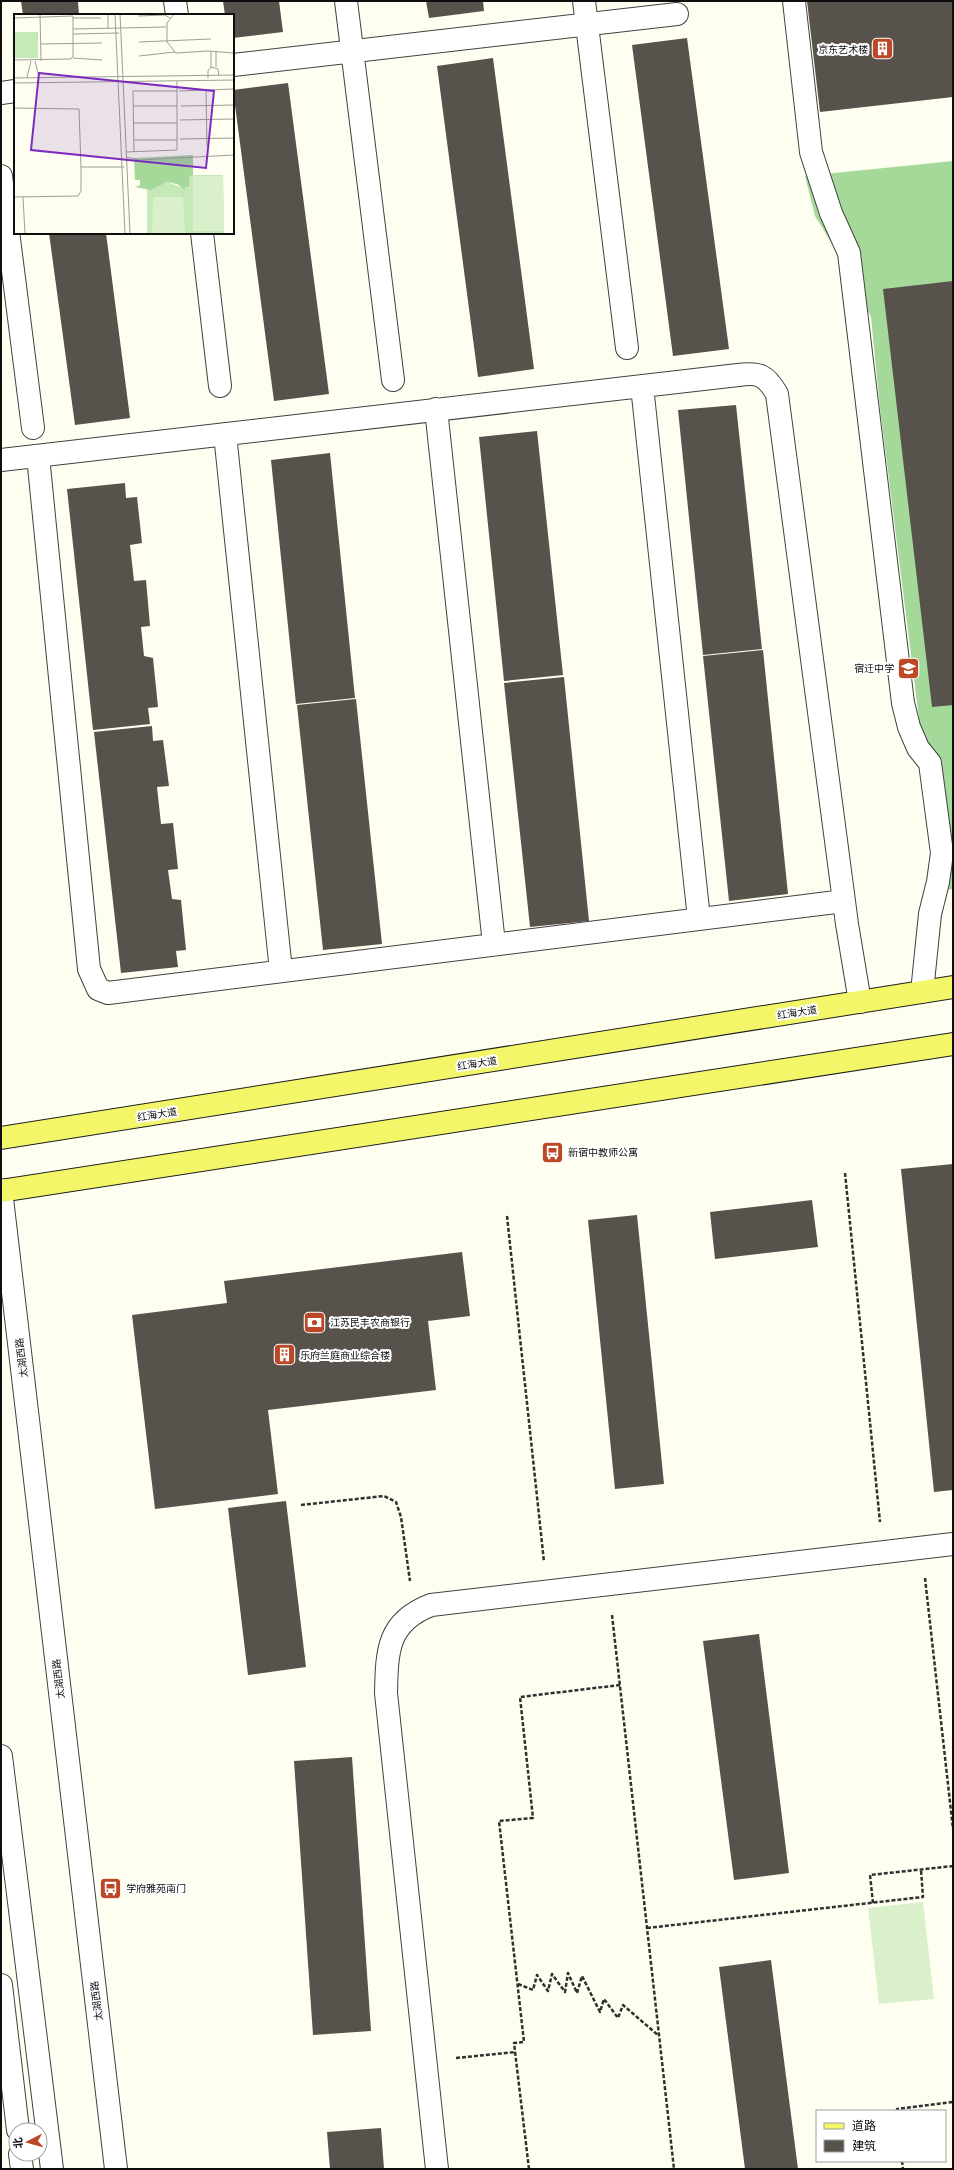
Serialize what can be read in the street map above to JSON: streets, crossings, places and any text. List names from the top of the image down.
{
  "streets": {
    "main road": ["红海大道"],
    "street": ["太湖西路"]
  },
  "places": {
    "building": ["京东艺术楼", "乐府兰庭商业综合楼"],
    "school or university": ["宿迁中学"],
    "bus stop": ["新宿中教师公寓", "学府雅苑南门"],
    "bank": ["江苏民丰农商银行"]
  },
  "legend": ["道路", "建筑"],
  "north": "left"
}
